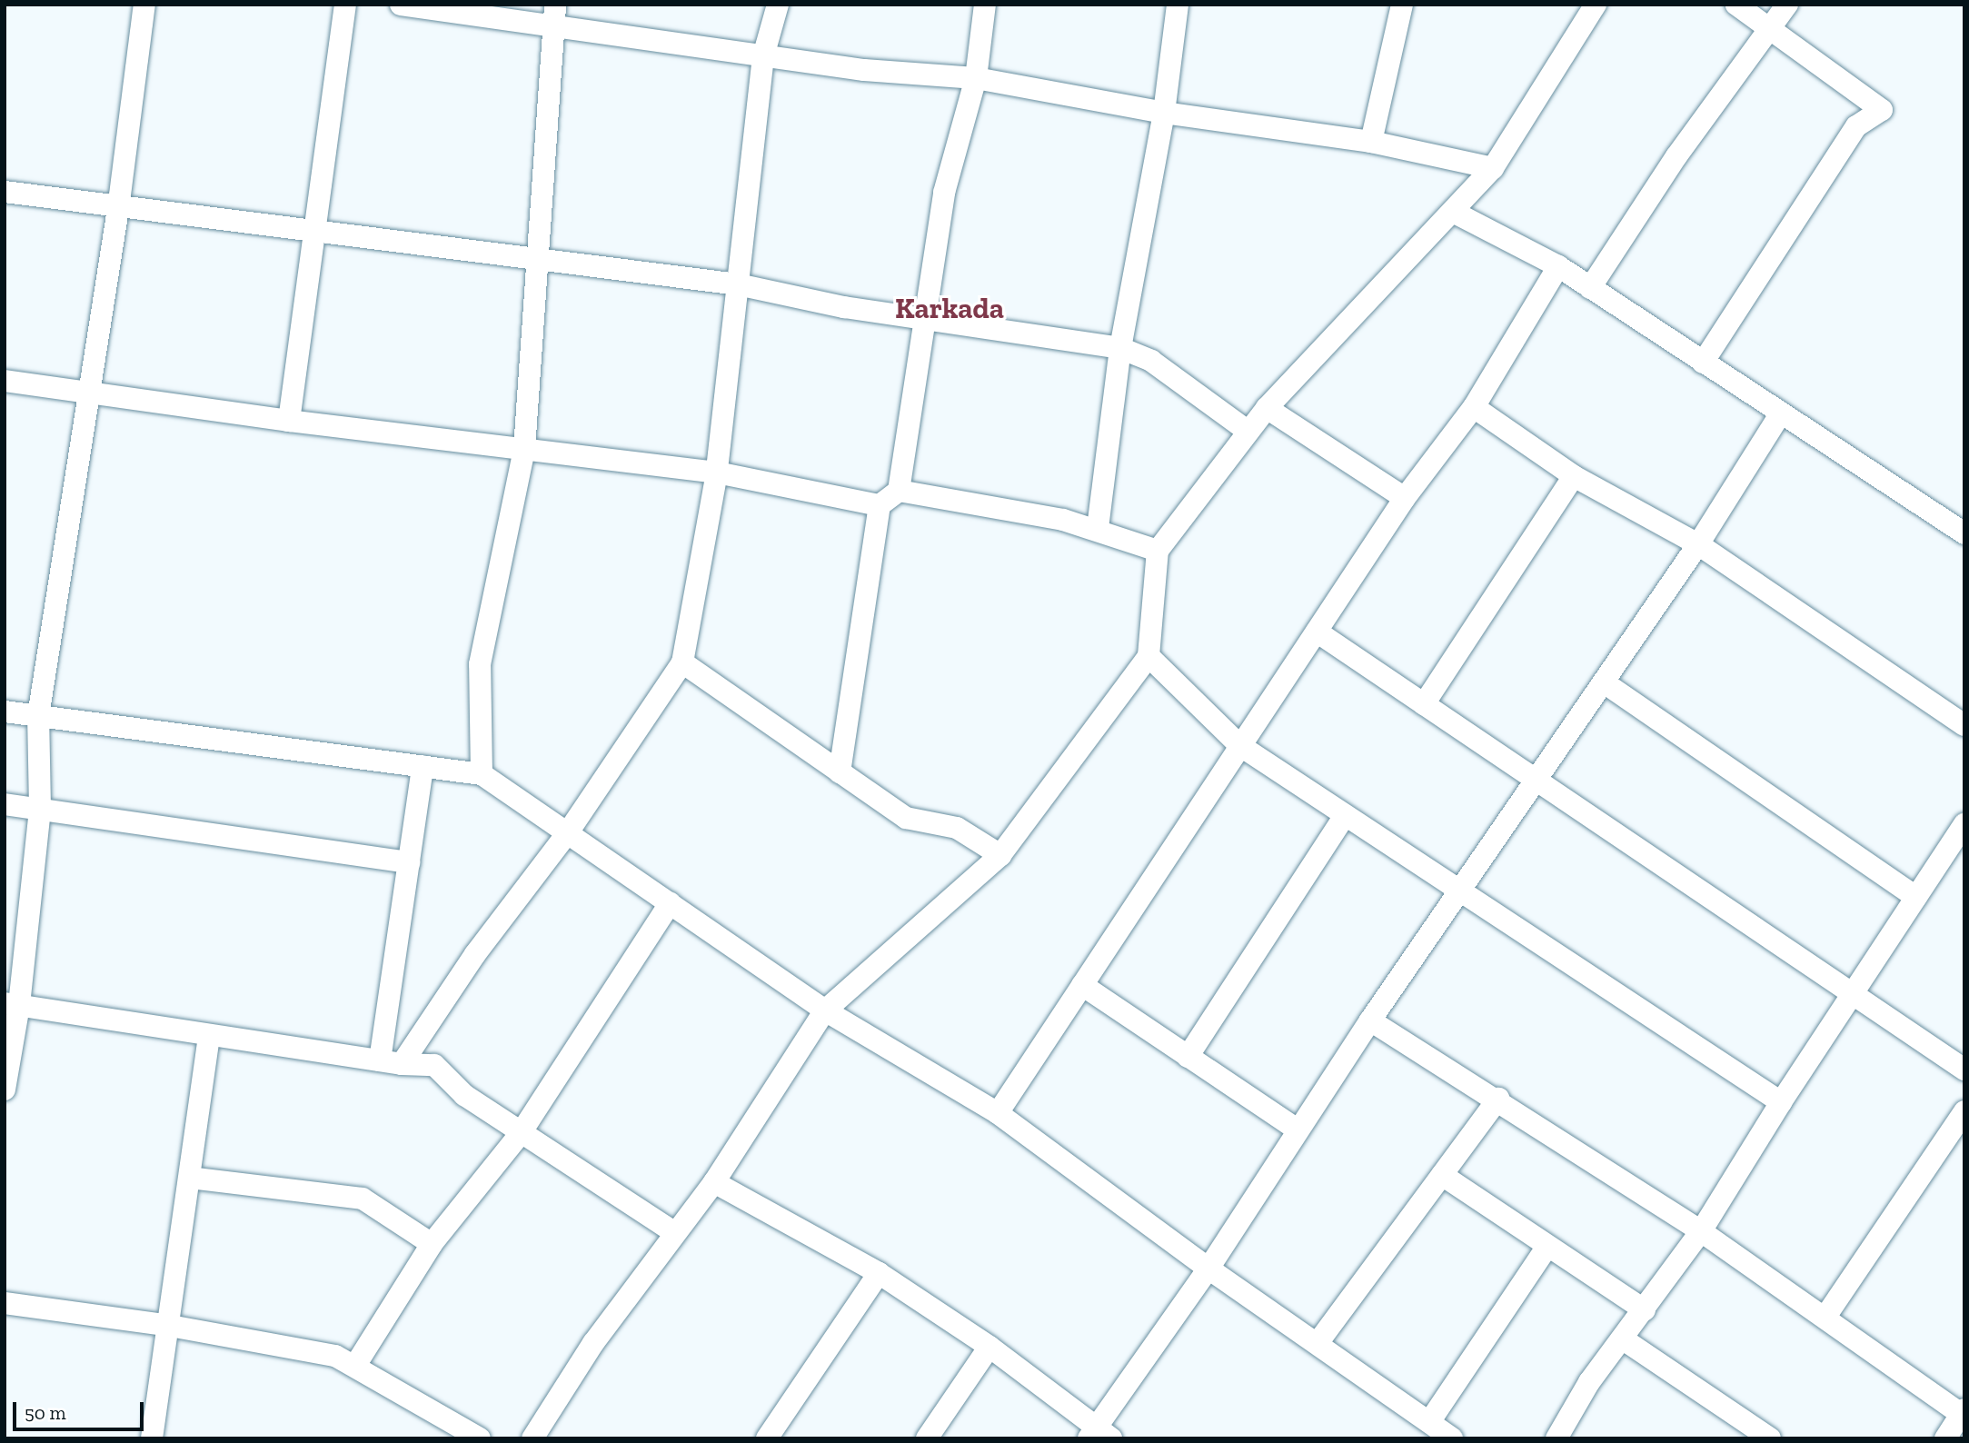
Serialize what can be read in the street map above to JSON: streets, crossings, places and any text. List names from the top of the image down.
{
  "districts": ["Karkada"],
  "scale_bar": "50 m"
}
